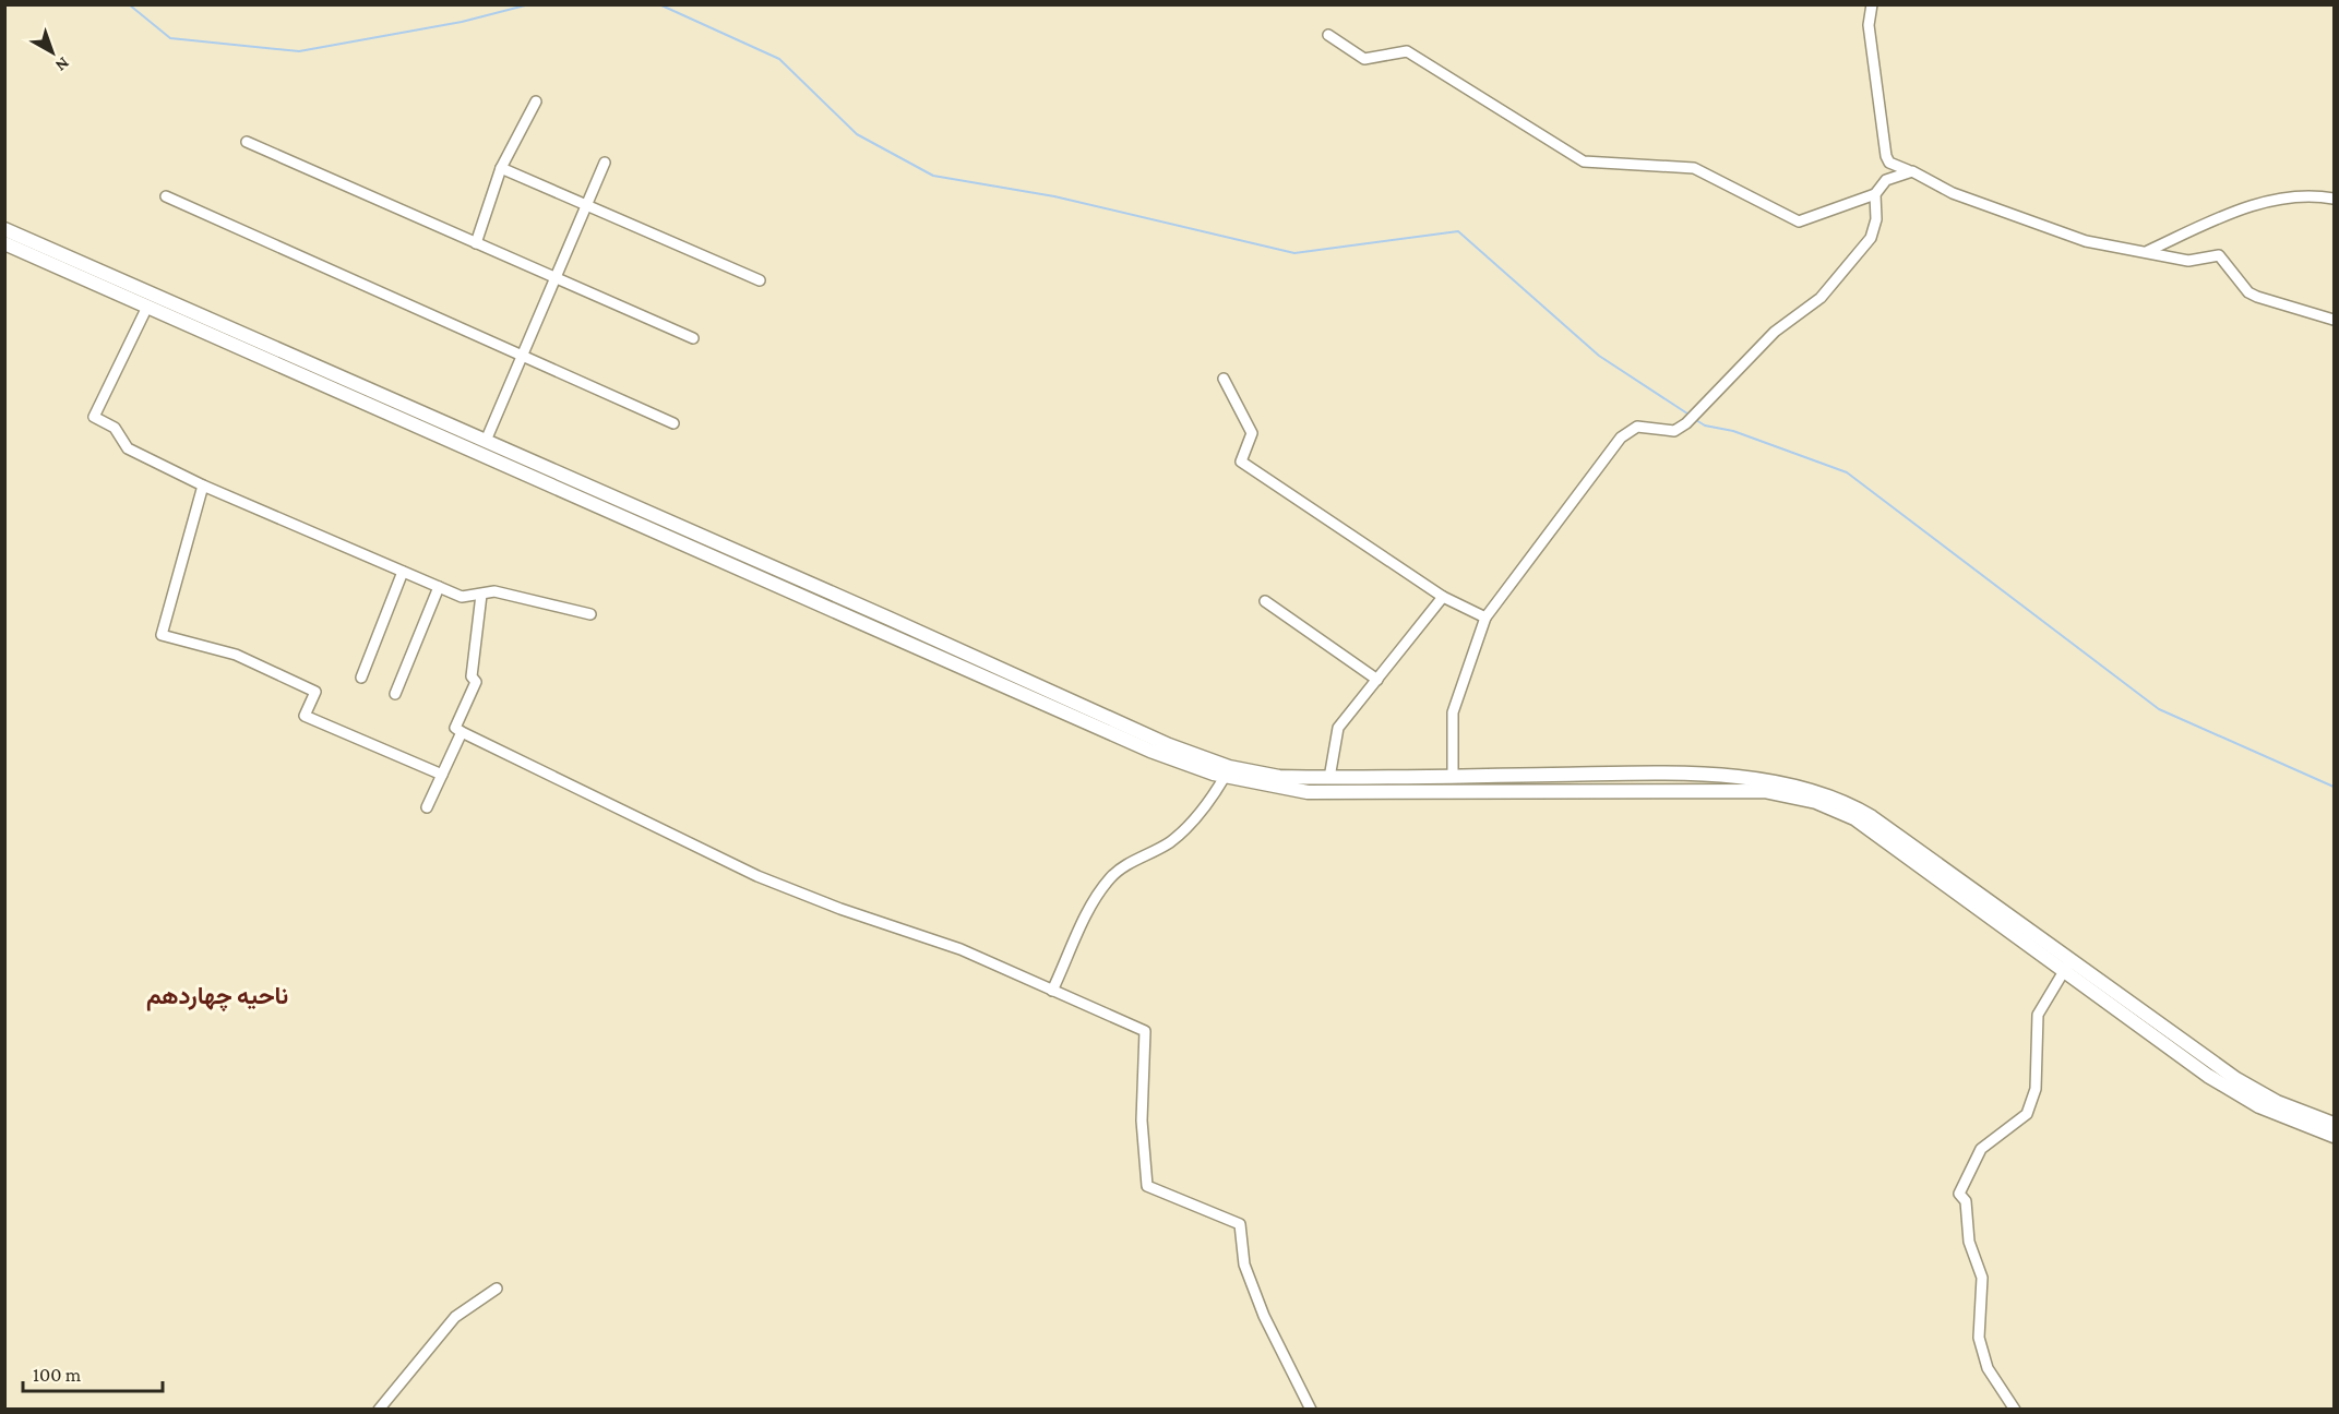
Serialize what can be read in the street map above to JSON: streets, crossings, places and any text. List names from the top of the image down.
{
  "districts": ["ناحیه چهاردهم"],
  "scale_bar": "100 m",
  "north": "bottom right"
}
